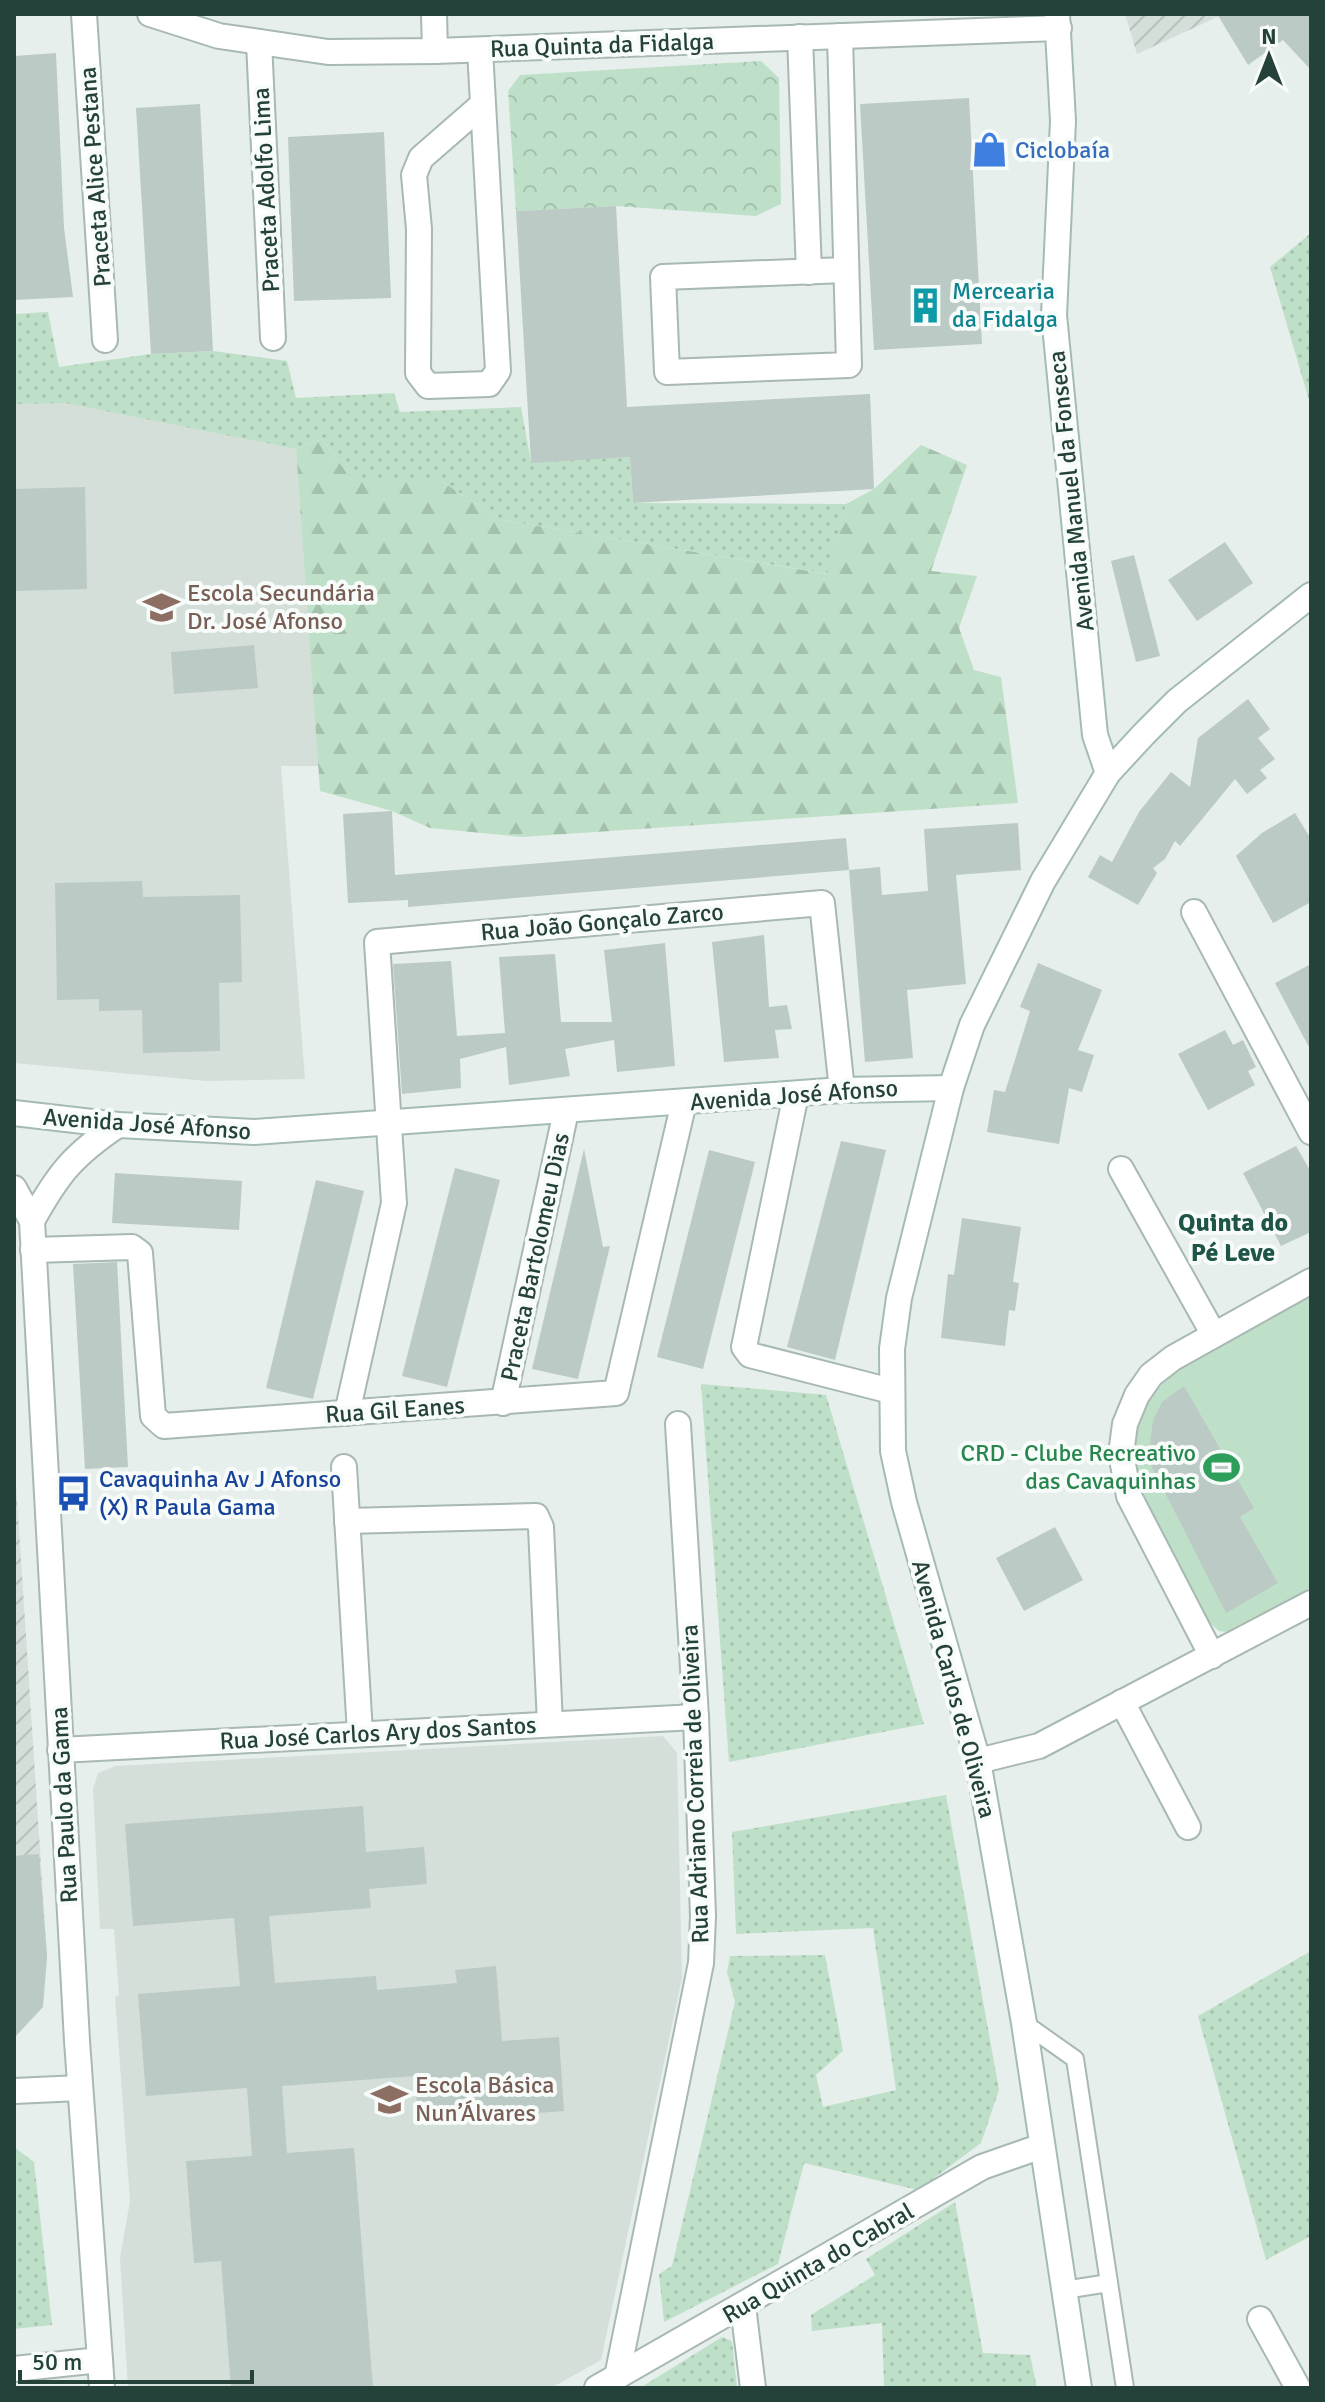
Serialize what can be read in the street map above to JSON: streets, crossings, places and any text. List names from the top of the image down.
{
  "streets": {
    "street": [
      "Rua Quinta da Fidalga",
      "Praceta Alice Pestana",
      "Praceta Adolfo Lima",
      "Avenida Manuel da Fonseca",
      "Rua João Gonçalo Zarco",
      "Avenida José Afonso",
      "Praceta Bartolomeu Dias",
      "Rua Gil Eanes",
      "Avenida Carlos de Oliveira",
      "Rua José Carlos Ary dos Santos",
      "Rua Adriano Correia de Oliveira",
      "Rua Paulo da Gama",
      "Rua Quinta do Cabral"
    ]
  },
  "crossings": [
    ["Rua Quinta da Fidalga", "Praceta Adolfo Lima"],
    ["Rua Quinta da Fidalga", "Avenida Manuel da Fonseca"],
    ["Rua João Gonçalo Zarco", "Avenida José Afonso"],
    ["Avenida José Afonso", "Praceta Bartolomeu Dias"],
    ["Avenida José Afonso", "Rua Gil Eanes"],
    ["Avenida José Afonso", "Avenida Carlos de Oliveira"],
    ["Praceta Bartolomeu Dias", "Rua Gil Eanes"],
    ["Rua Gil Eanes", "Rua Paulo da Gama"],
    ["Avenida Carlos de Oliveira", "Rua Quinta do Cabral"],
    ["Rua José Carlos Ary dos Santos", "Rua Adriano Correia de Oliveira"],
    ["Rua José Carlos Ary dos Santos", "Rua Paulo da Gama"],
    ["Rua Adriano Correia de Oliveira", "Rua Quinta do Cabral"]
  ],
  "districts": ["Quinta do Pé Leve"],
  "places": {
    "shop": ["Ciclobaía"],
    "building": ["Mercearia da Fidalga"],
    "school or university": ["Escola Secundária Dr. José Afonso", "Escola Básica Nun’Álvares"],
    "sports": ["CRD - Clube Recreativo das Cavaquinhas"],
    "bus stop": ["Cavaquinha Av J Afonso (X) R Paula Gama"]
  },
  "scale_bar": "50 m",
  "north": "top"
}
